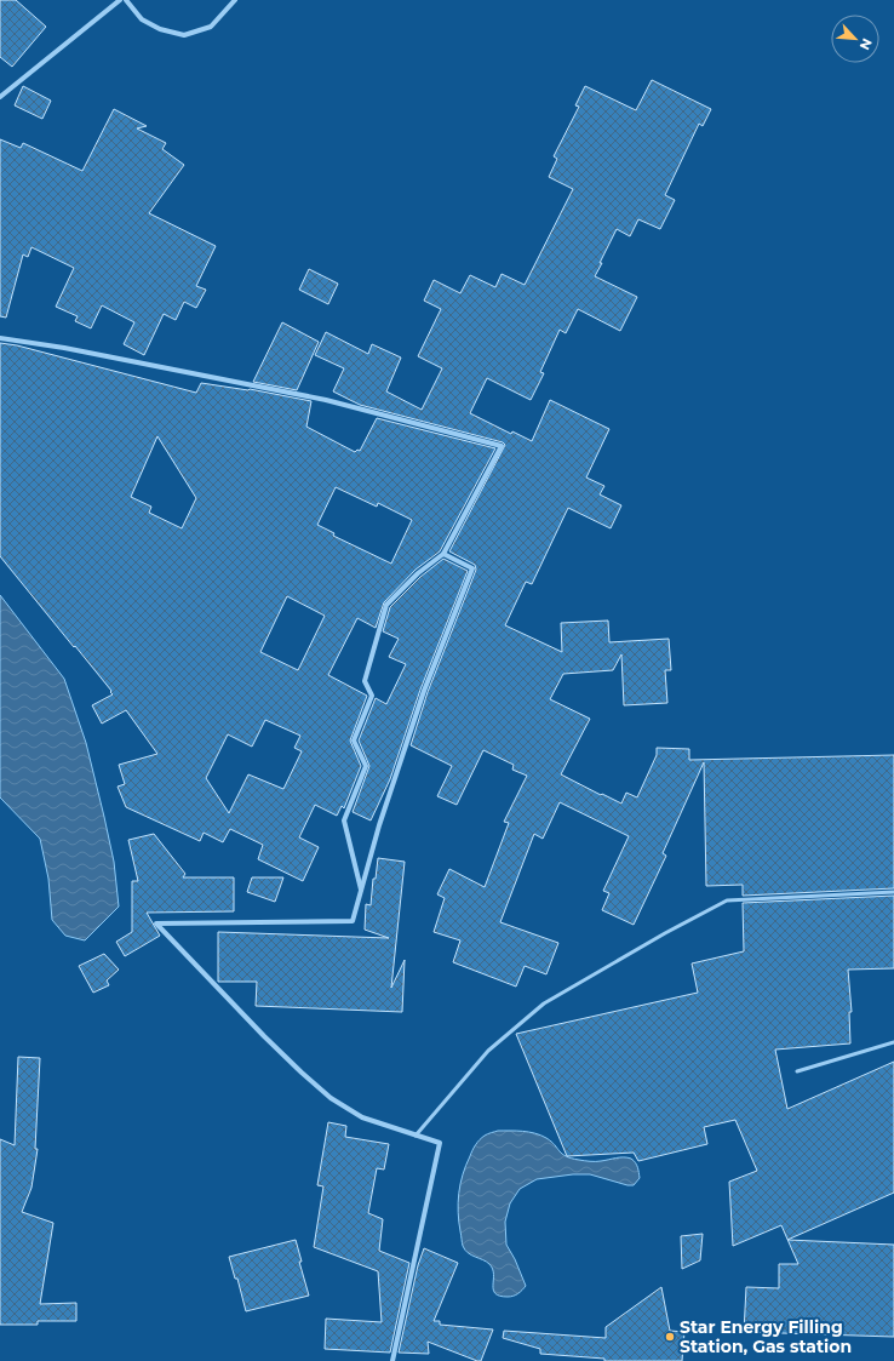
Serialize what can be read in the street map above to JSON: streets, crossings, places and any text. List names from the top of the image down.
{
  "places": ["Star Energy Filling Station, Gas station"],
  "north": "bottom right"
}
